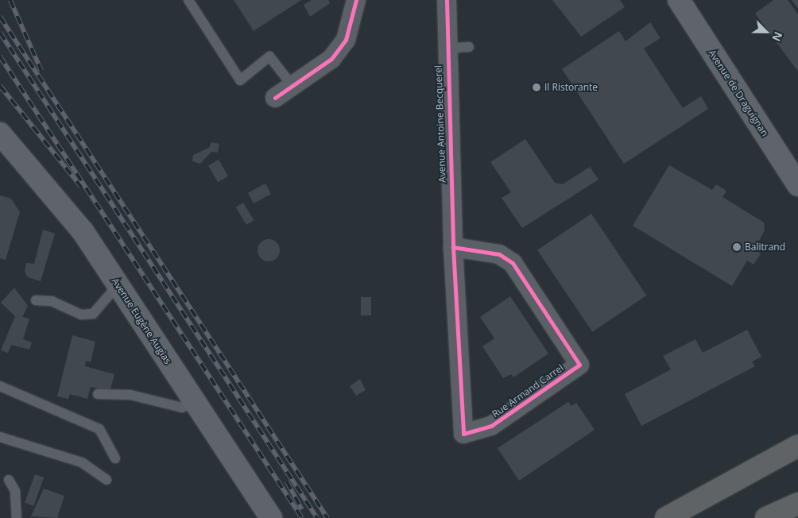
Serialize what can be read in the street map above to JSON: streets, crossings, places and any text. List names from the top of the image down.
{
  "streets": {
    "main road": ["Avenue de Draguignan", "Avenue Eugène Augias"],
    "street": ["Avenue Antoine Becquerel", "Rue Armand Carrel"]
  },
  "crossings": [
    ["Avenue Antoine Becquerel", "Rue Armand Carrel"]
  ],
  "places": ["Il Ristorante", "Balitrand"],
  "north": "bottom right"
}
